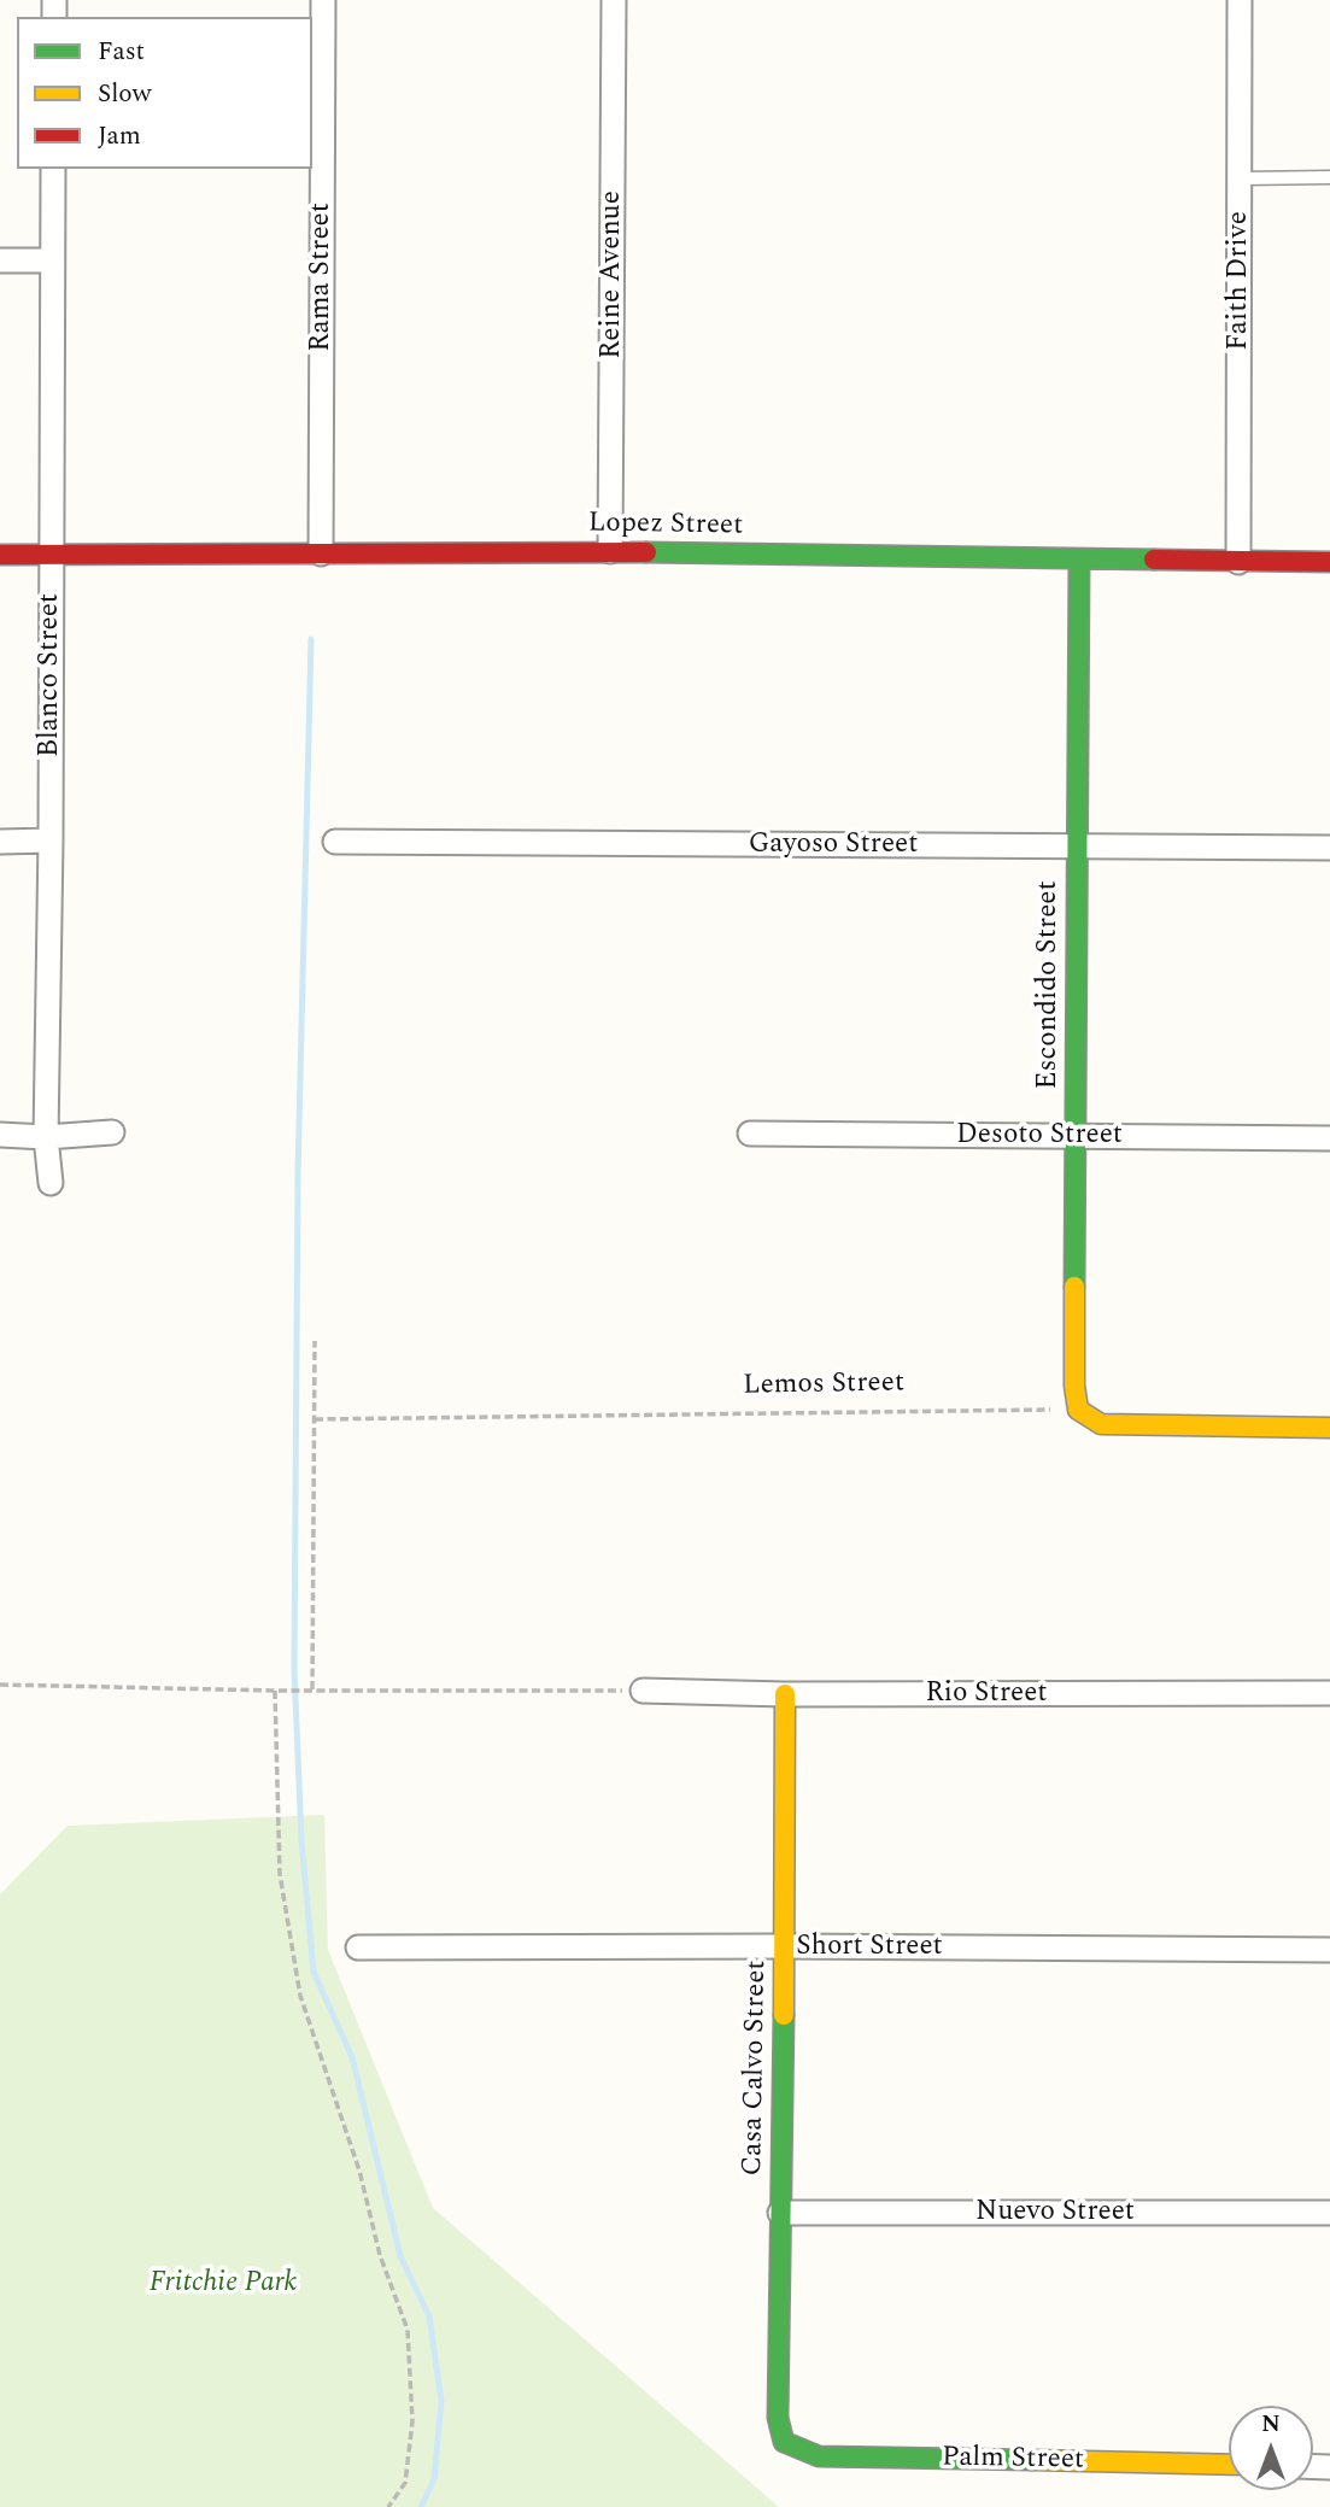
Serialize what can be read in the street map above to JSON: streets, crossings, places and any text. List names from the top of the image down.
{
  "streets": {
    "street": [
      "Reine Avenue",
      "Rama Street",
      "Faith Drive",
      "Lopez Street",
      "Blanco Street",
      "Gayoso Street",
      "Escondido Street",
      "Desoto Street",
      "Rio Street",
      "Short Street",
      "Casa Calvo Street",
      "Nuevo Street",
      "Palm Street"
    ],
    "path": ["Lemos Street"]
  },
  "crossings": [
    ["Reine Avenue", "Lopez Street"],
    ["Rama Street", "Lopez Street"],
    ["Faith Drive", "Lopez Street"],
    ["Lopez Street", "Blanco Street"],
    ["Lopez Street", "Escondido Street"],
    ["Gayoso Street", "Escondido Street"],
    ["Escondido Street", "Desoto Street"],
    ["Escondido Street", "Lemos Street"],
    ["Rio Street", "Casa Calvo Street"],
    ["Short Street", "Casa Calvo Street"],
    ["Casa Calvo Street", "Nuevo Street"],
    ["Casa Calvo Street", "Palm Street"]
  ],
  "parks": ["Fritchie Park"],
  "legend": ["Fast", "Slow", "Jam"],
  "north": "top"
}
